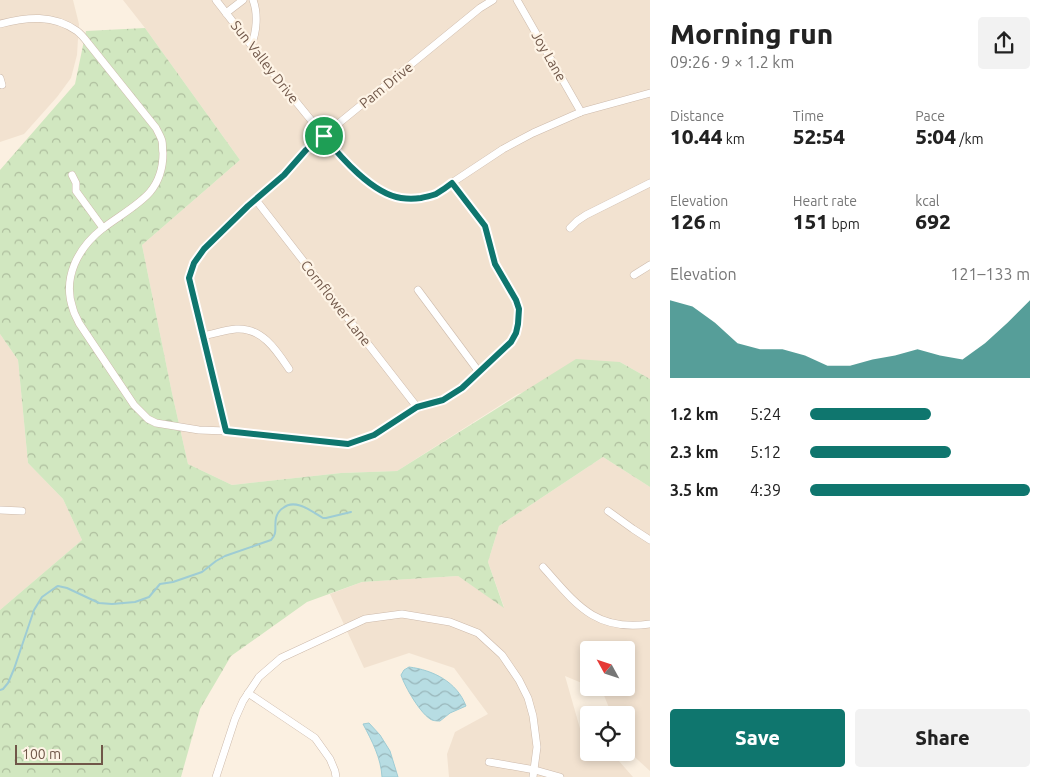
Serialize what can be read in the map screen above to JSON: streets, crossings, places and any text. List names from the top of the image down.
{
  "streets": {
    "street": [
      "Joy Lane",
      "Sun Valley Drive",
      "Pam Drive",
      "Cornflower Lane"
    ]
  },
  "crossings": [
    ["Joy Lane", "Sun Valley Drive"],
    ["Sun Valley Drive", "Pam Drive"],
    ["Pam Drive", "Cornflower Lane"]
  ],
  "scale_bar": "100 m",
  "north": "top left",
  "page": {
    "heading": ["Morning run", "09:26 · 9 × 1.2 km"],
    "stats": [
      ["Distance", "10.44 km"],
      ["Time", "52:54"],
      ["Pace", "5:04 /km"],
      ["Elevation", "126 m"],
      ["Heart rate", "151 bpm"],
      ["kcal", "692"]
    ],
    "chart": ["Elevation", "121–133 m"],
    "list": [
      {
        "name": "1.2 km",
        "note": "5:24"
      },
      {
        "name": "2.3 km",
        "note": "5:12"
      },
      {
        "name": "3.5 km",
        "note": "4:39"
      }
    ],
    "buttons": ["Save", "Share"],
    "scale": "100 m"
  }
}
